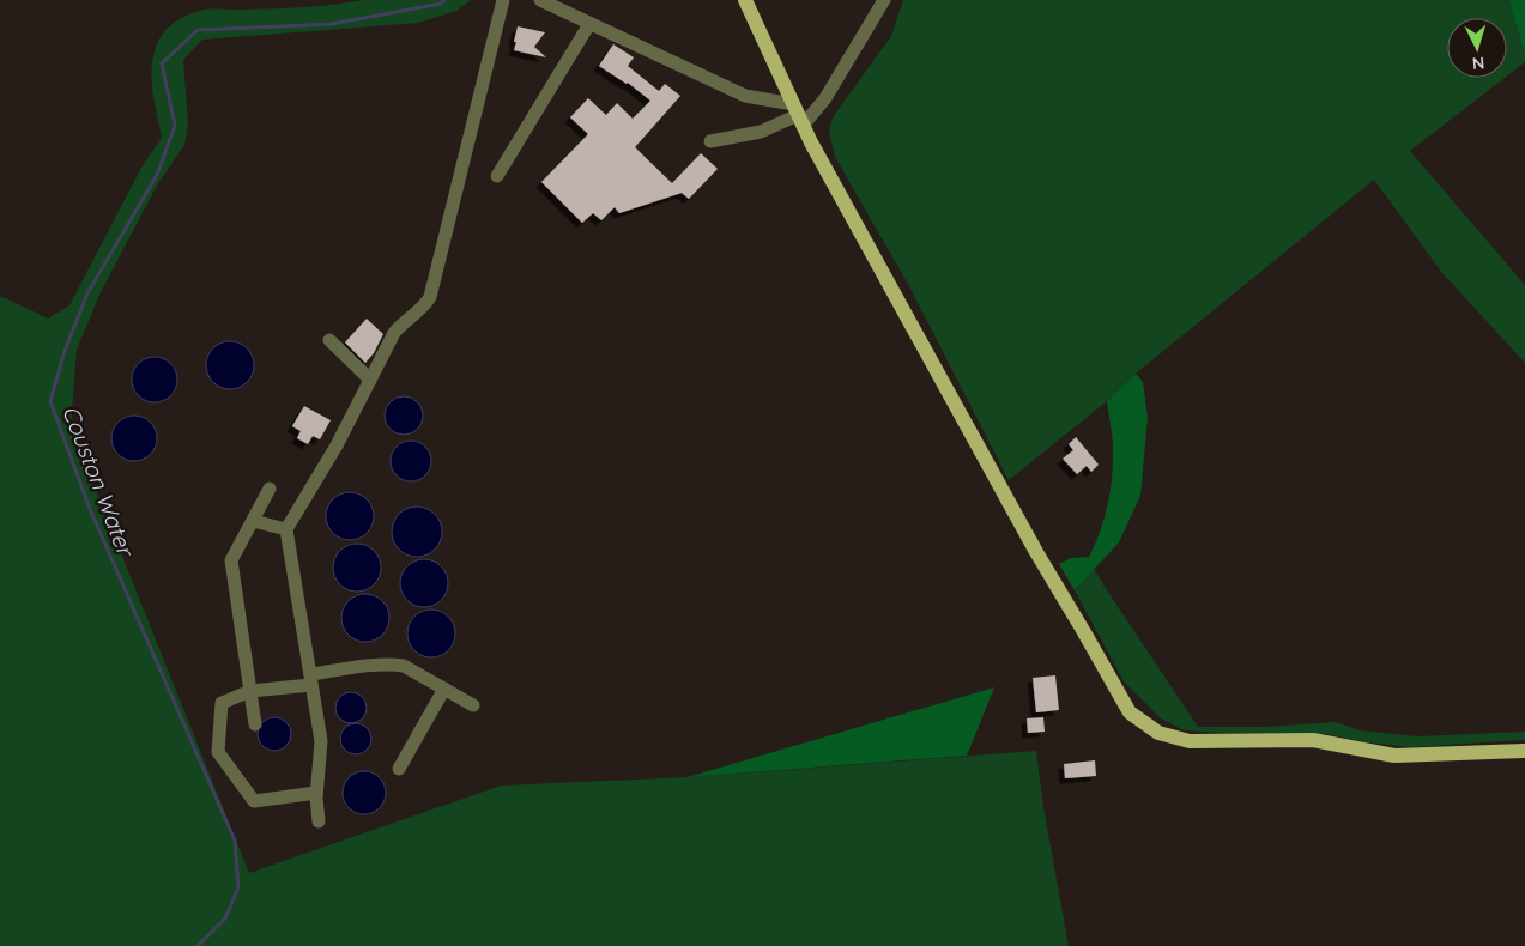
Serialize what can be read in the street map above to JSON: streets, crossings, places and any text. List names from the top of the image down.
{
  "water": ["Couston Water"],
  "north": "bottom"
}
